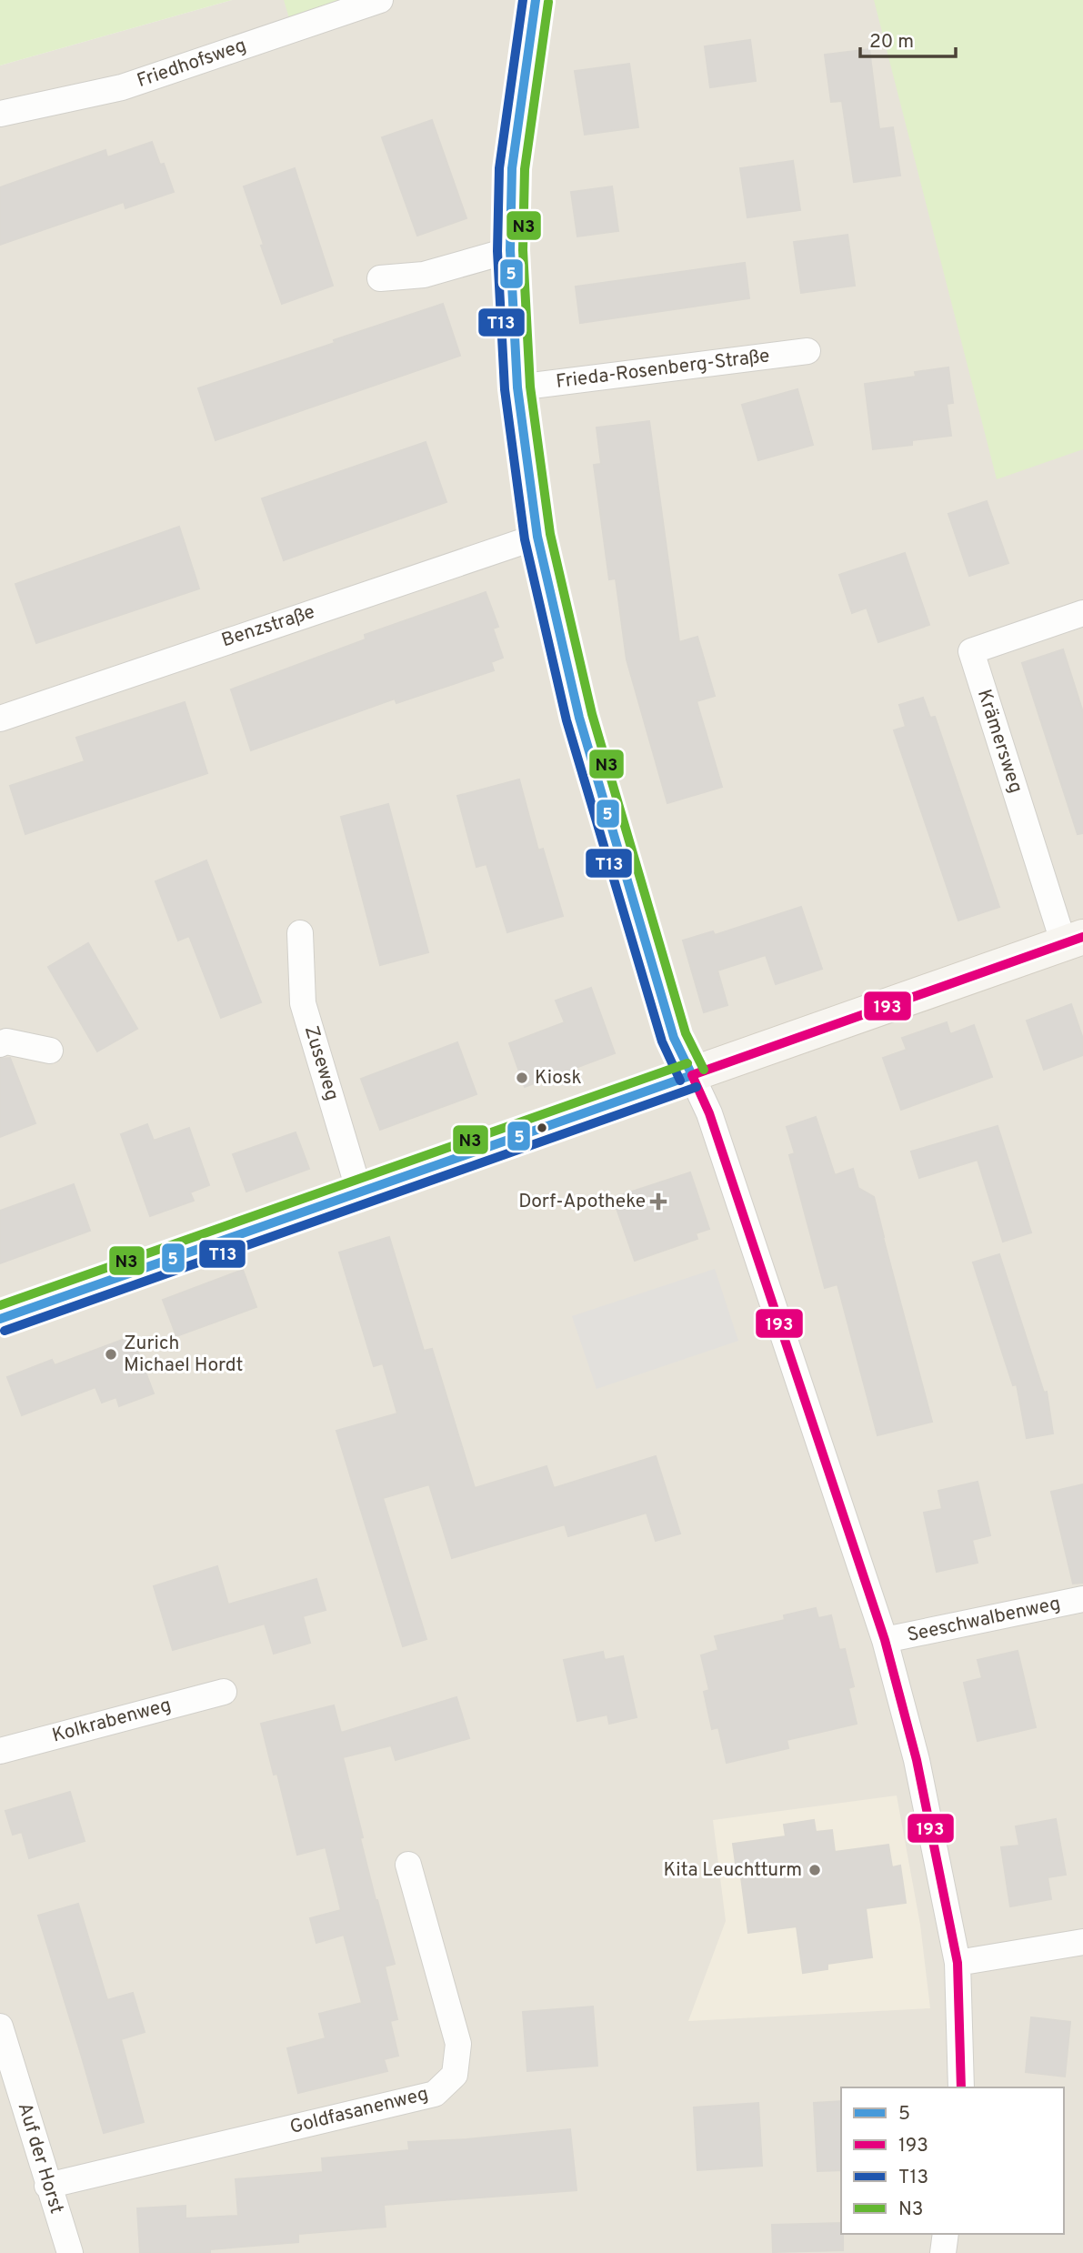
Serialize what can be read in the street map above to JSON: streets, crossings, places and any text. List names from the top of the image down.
{
  "streets": {
    "street": [
      "Friedhofsweg",
      "Frieda-Rosenberg-Straße",
      "Benzstraße",
      "Krämersweg",
      "Zuseweg",
      "Seeschwalbenweg",
      "Kolkrabenweg",
      "Goldfasanenweg",
      "Auf der Horst"
    ]
  },
  "crossings": [
    ["Goldfasanenweg", "Auf der Horst"]
  ],
  "places": {
    "other": ["Kiosk", "Zurich Michael Hordt", "Kita Leuchtturm"],
    "health": ["Dorf-Apotheke"]
  },
  "lines": [
    "transit line 5",
    "transit line T13",
    "transit line N3",
    "transit line 193"
  ],
  "legend": [
    "5",
    "193",
    "T13",
    "N3"
  ],
  "scale_bar": "20 m"
}
